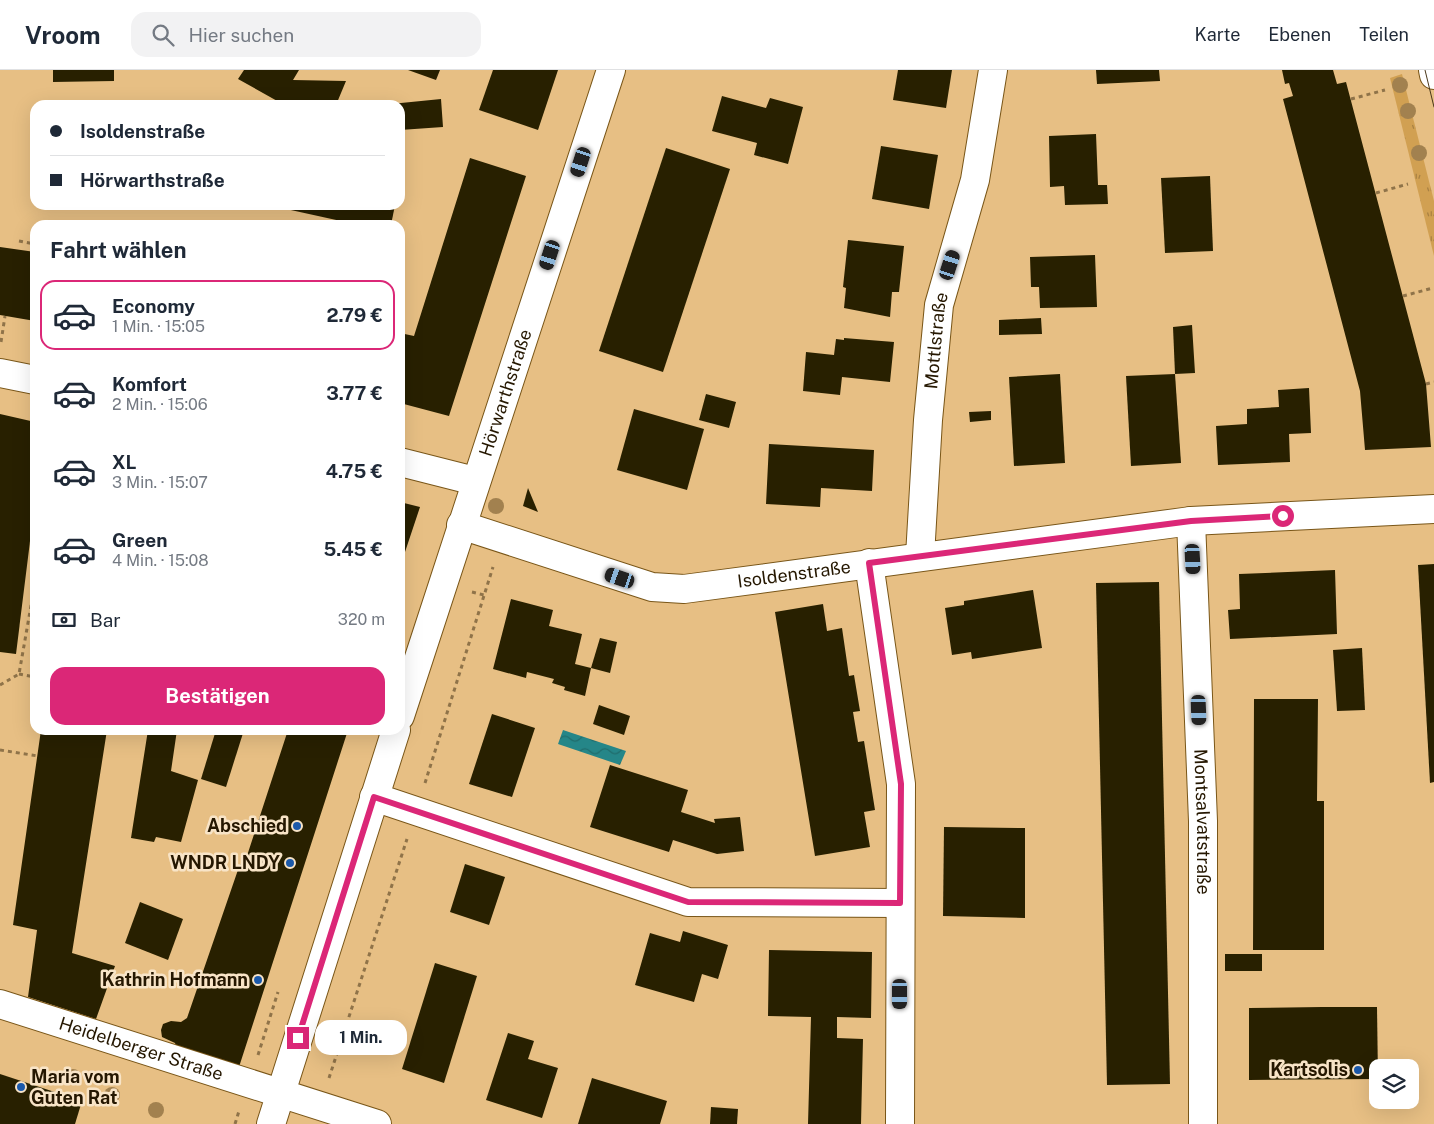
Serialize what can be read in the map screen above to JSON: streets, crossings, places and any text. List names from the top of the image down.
{
  "streets": {
    "street": [
      "Mottlstraße",
      "Hörwarthstraße",
      "Isoldenstraße",
      "Montsalvatstraße",
      "Heidelberger Straße"
    ]
  },
  "crossings": [
    ["Mottlstraße", "Isoldenstraße"],
    ["Hörwarthstraße", "Isoldenstraße"],
    ["Isoldenstraße", "Montsalvatstraße"]
  ],
  "places": [
    "Abschied",
    "WNDR LNDY",
    "Kathrin Hofmann",
    "Kartsolis",
    "Maria vom Guten Rat"
  ],
  "page": {
    "header": "Vroom",
    "search": "Hier suchen",
    "nav": ["Karte", "Ebenen", "Teilen"],
    "banner": ["Isoldenstraße", "Hörwarthstraße"],
    "heading": "Fahrt wählen",
    "list": [
      {
        "name": "Economy",
        "note": "1 Min. · 15:05",
        "value": "2.79 €"
      },
      {
        "name": "Komfort",
        "note": "2 Min. · 15:06",
        "value": "3.77 €"
      },
      {
        "name": "XL",
        "note": "3 Min. · 15:07",
        "value": "4.75 €"
      },
      {
        "name": "Green",
        "note": "4 Min. · 15:08",
        "value": "5.45 €"
      }
    ],
    "pay": ["Bar", "320 m"],
    "buttons": "Bestätigen",
    "bubble": "1 Min."
  }
}
